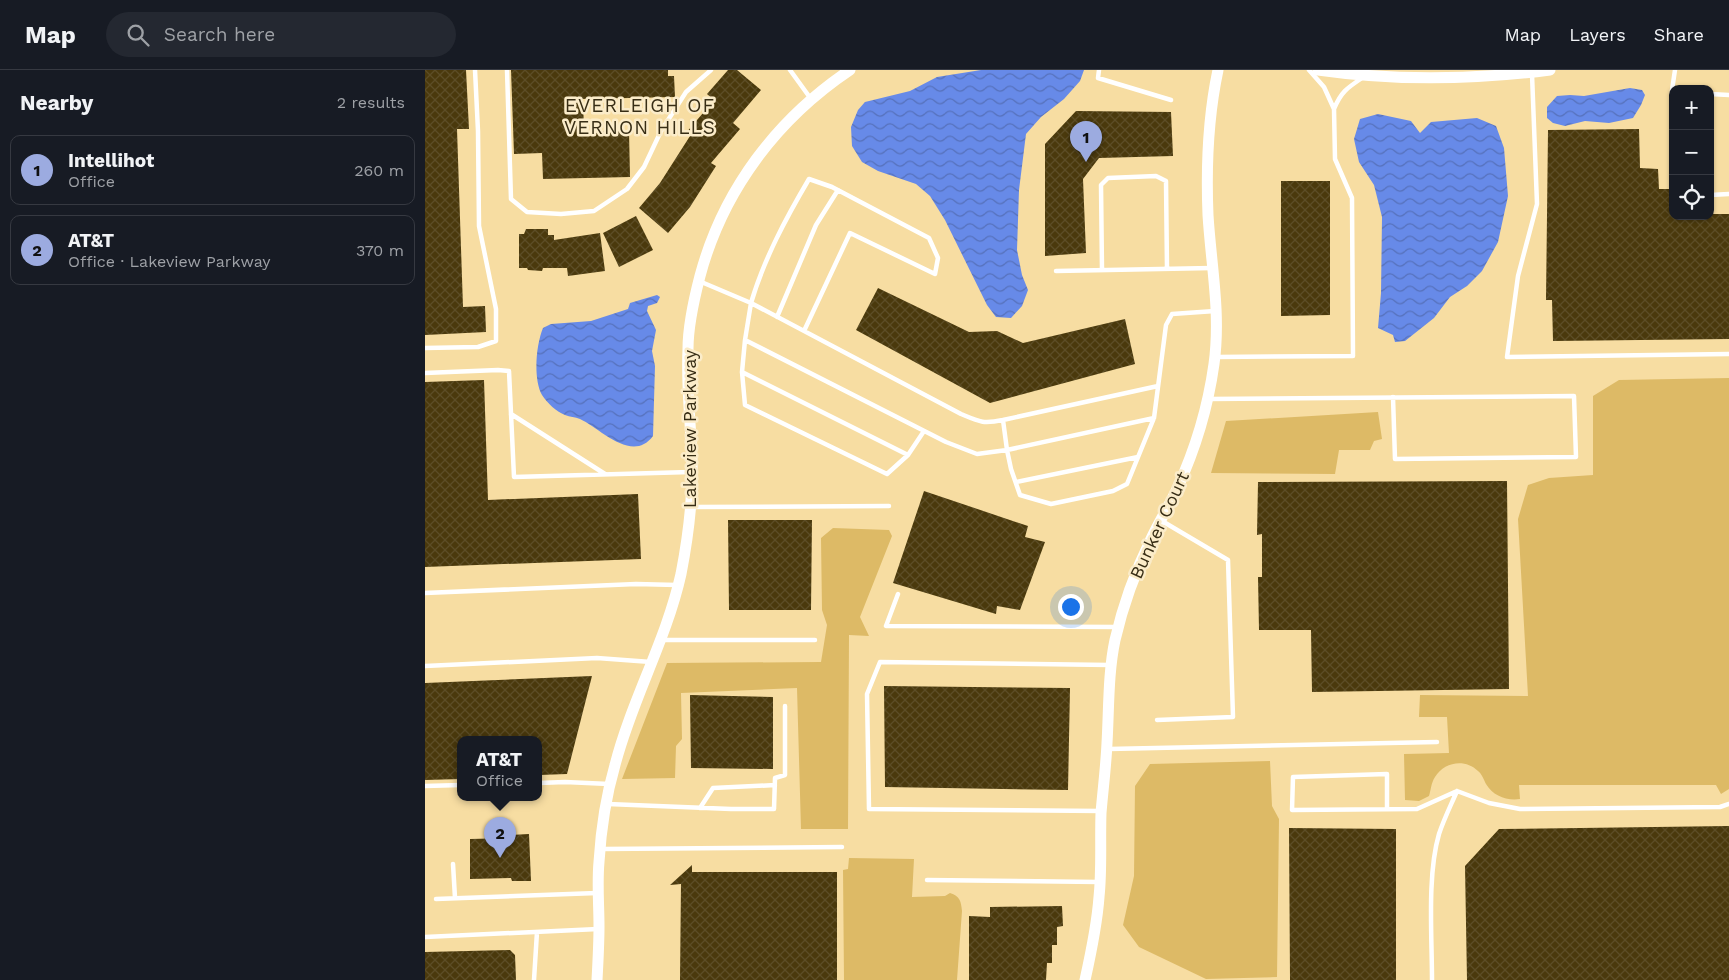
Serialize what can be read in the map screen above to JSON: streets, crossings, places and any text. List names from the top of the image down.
{
  "streets": {
    "street": ["Lakeview Parkway", "Bunker Court"]
  },
  "districts": ["EVERLEIGH OF VERNON HILLS"],
  "page": {
    "header": "Map",
    "search": "Search here",
    "nav": ["Map", "Layers", "Share"],
    "heading": ["Nearby", "2 results"],
    "map_buttons": ["+", "−"],
    "pins": ["1", "2"],
    "list": [
      {
        "mark": "1",
        "name": "Intellihot",
        "note": "Office",
        "value": "260 m"
      },
      {
        "mark": "2",
        "name": "AT&T",
        "note": "Office · Lakeview Parkway",
        "value": "370 m"
      }
    ],
    "popup": ["AT&T", "Office"]
  }
}
